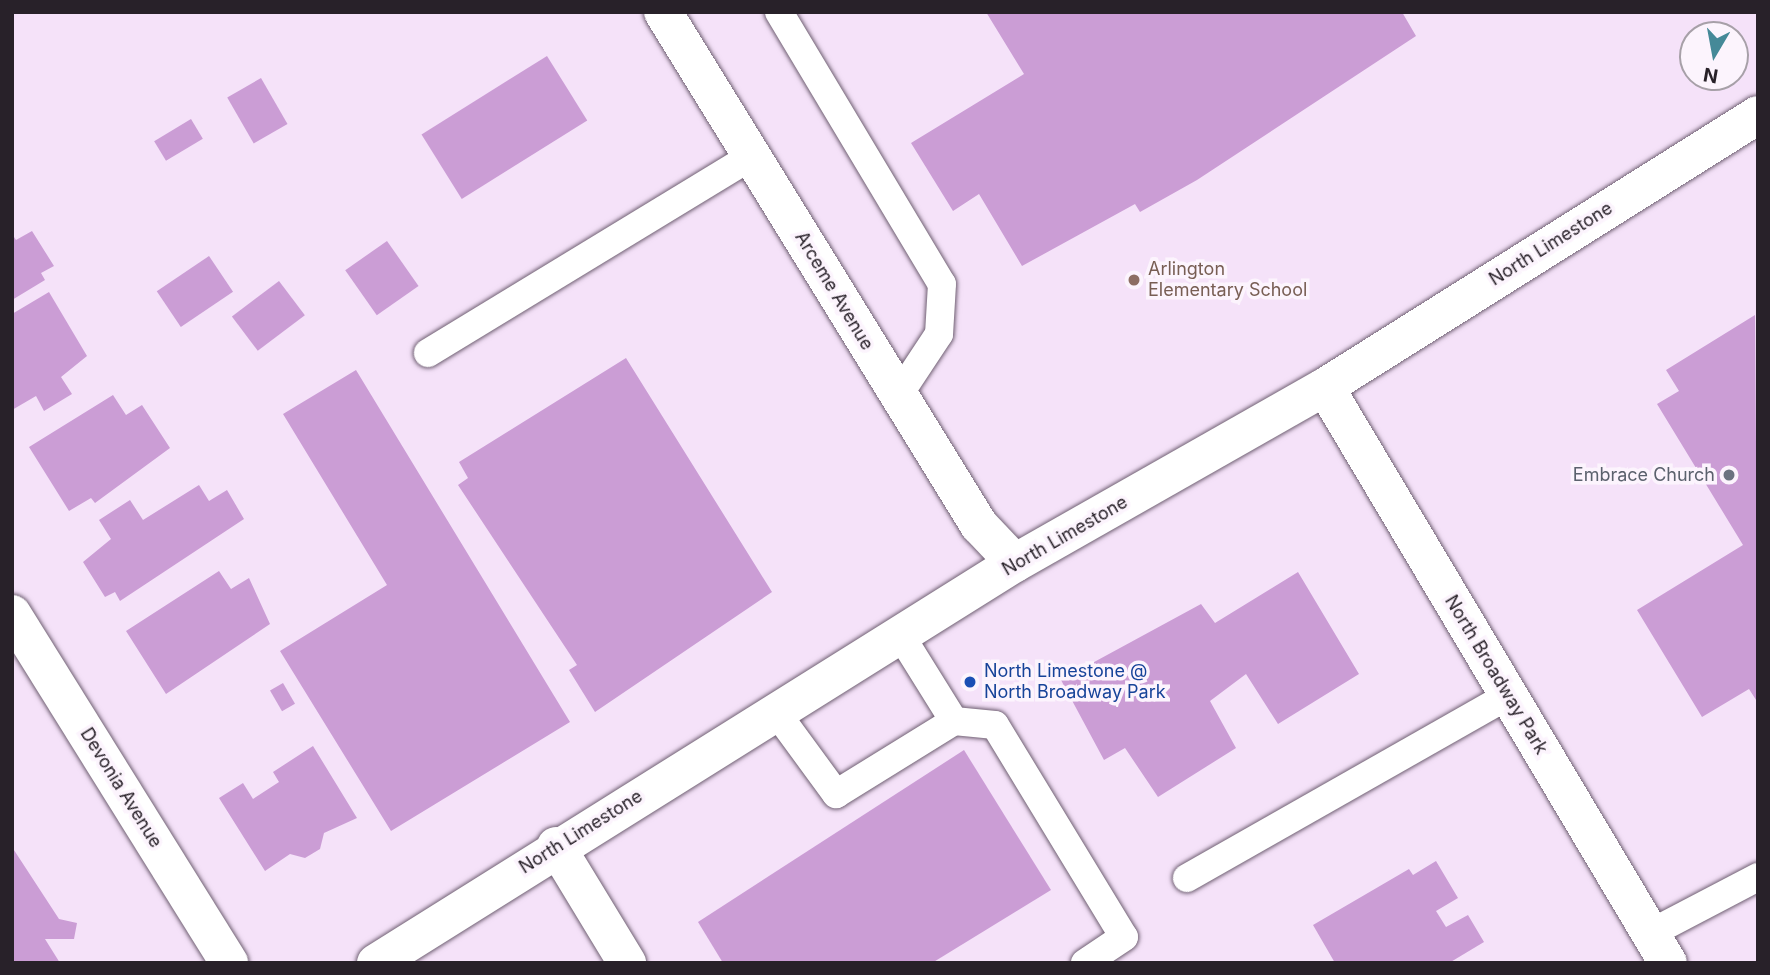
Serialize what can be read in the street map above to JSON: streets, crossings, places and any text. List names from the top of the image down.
{
  "streets": {
    "street": [
      "North Limestone",
      "Arceme Avenue",
      "North Broadway Park",
      "Devonia Avenue"
    ]
  },
  "crossings": [
    ["North Limestone", "Arceme Avenue"],
    ["North Limestone", "North Broadway Park"]
  ],
  "places": ["Arlington Elementary School", "Embrace Church", "North Limestone @ North Broadway Park"],
  "north": "bottom"
}
